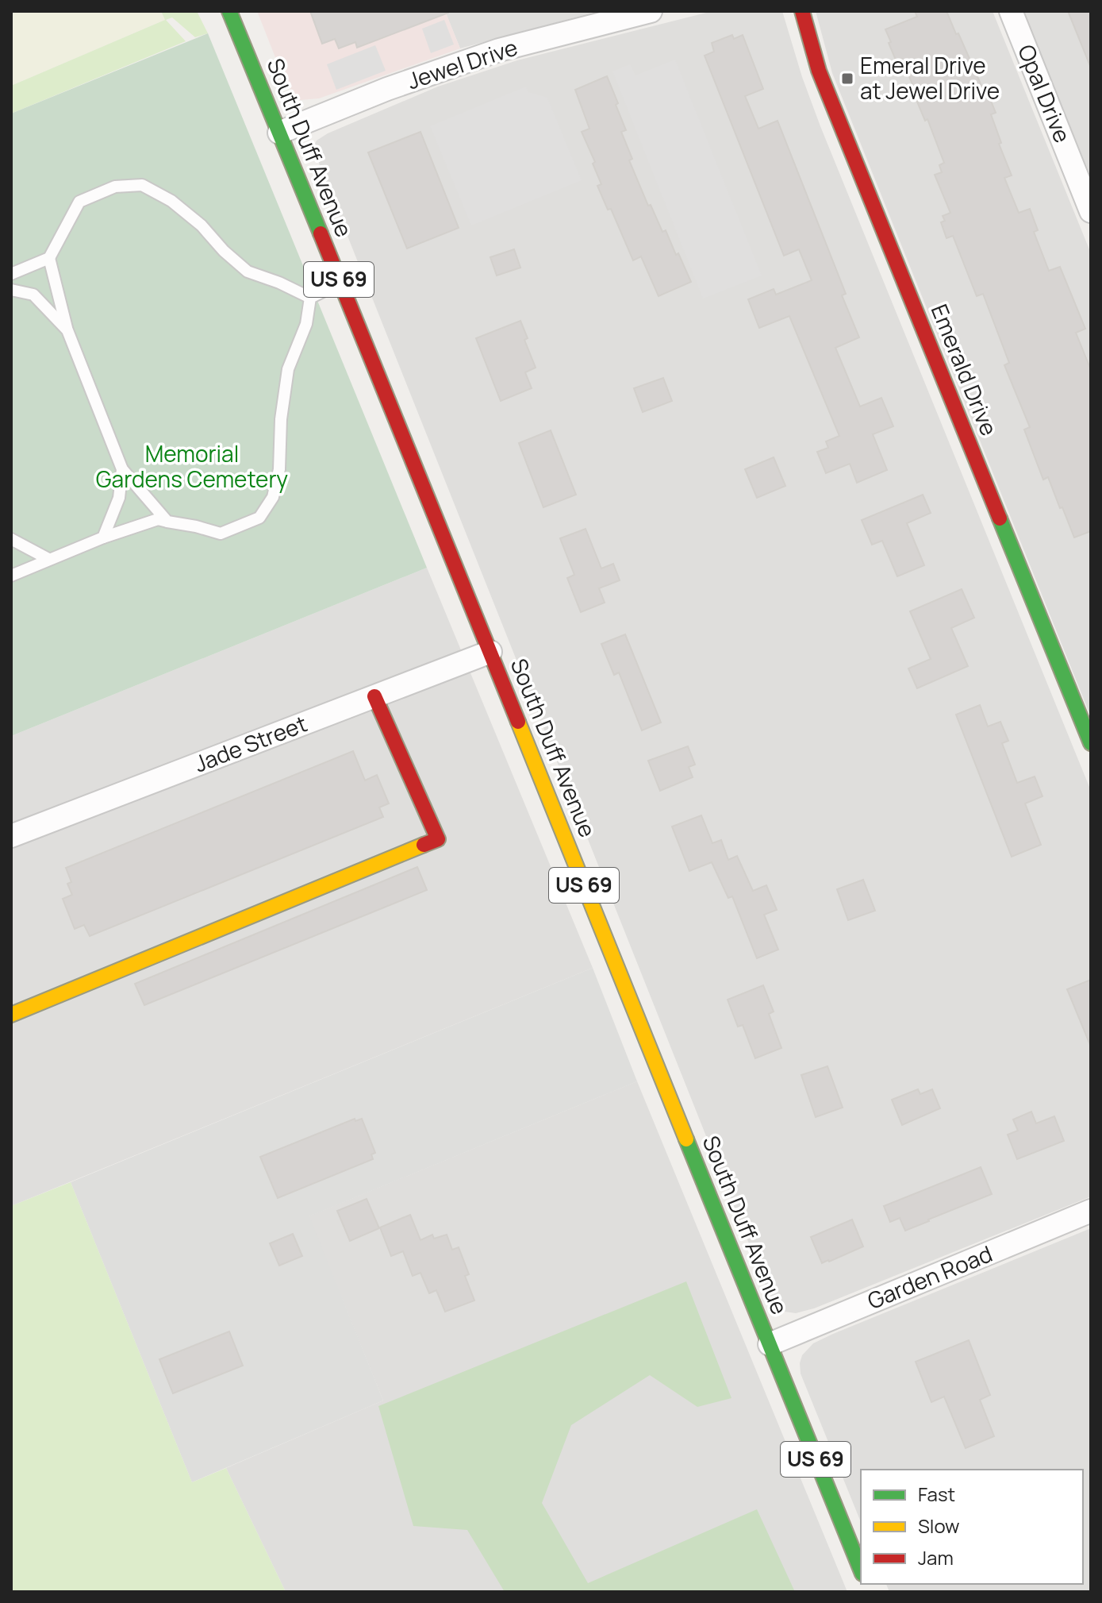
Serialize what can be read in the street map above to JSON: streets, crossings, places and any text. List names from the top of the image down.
{
  "streets": {
    "main road": ["South Duff Avenue", "US 69", "Emerald Drive"],
    "street": [
      "Jewel Drive",
      "Opal Drive",
      "Jade Street",
      "Garden Road"
    ]
  },
  "crossings": [
    ["Jewel Drive", "South Duff Avenue"],
    ["South Duff Avenue", "Jade Street"],
    ["South Duff Avenue", "Garden Road"]
  ],
  "parks": ["Memorial Gardens Cemetery"],
  "places": {
    "transit": ["Emeral Drive at Jewel Drive"]
  },
  "legend": ["Fast", "Slow", "Jam"]
}
